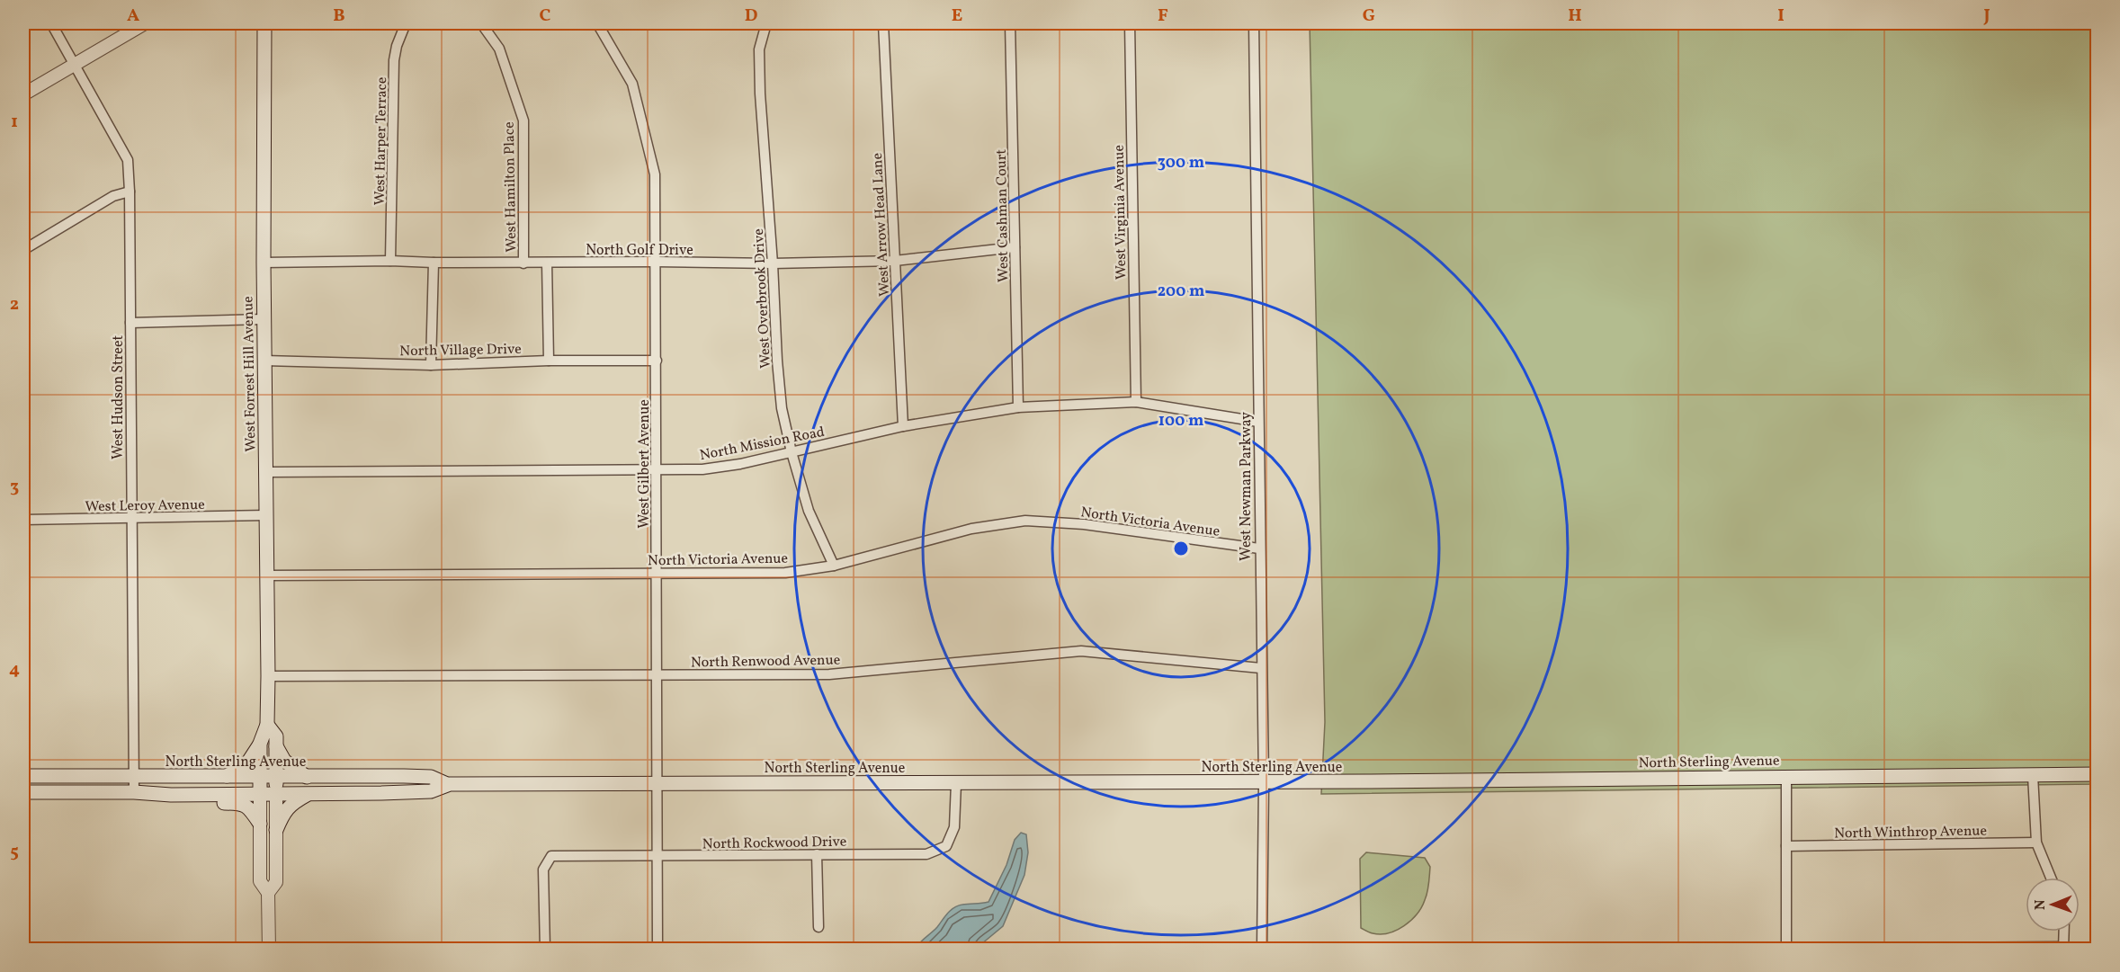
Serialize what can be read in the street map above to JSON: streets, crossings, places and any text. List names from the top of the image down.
{
  "streets": {
    "main road": ["West Forrest Hill Avenue", "North Sterling Avenue"],
    "street": [
      "West Harper Terrace",
      "West Hamilton Place",
      "West Virginia Avenue",
      "West Cashman Court",
      "West Arrow Head Lane",
      "North Golf Drive",
      "West Overbrook Drive",
      "North Village Drive",
      "West Hudson Street",
      "North Mission Road",
      "West Gilbert Avenue",
      "West Newman Parkway",
      "West Leroy Avenue",
      "North Victoria Avenue",
      "North Renwood Avenue",
      "North Winthrop Avenue",
      "North Rockwood Drive"
    ]
  },
  "crossings": [
    ["West Harper Terrace", "North Golf Drive"],
    ["West Hamilton Place", "North Golf Drive"],
    ["West Virginia Avenue", "North Mission Road"],
    ["West Cashman Court", "North Golf Drive"],
    ["West Cashman Court", "North Mission Road"],
    ["West Arrow Head Lane", "North Golf Drive"],
    ["West Arrow Head Lane", "North Mission Road"],
    ["North Golf Drive", "West Overbrook Drive"],
    ["North Golf Drive", "West Forrest Hill Avenue"],
    ["North Golf Drive", "West Gilbert Avenue"],
    ["West Overbrook Drive", "North Mission Road"],
    ["West Overbrook Drive", "North Victoria Avenue"],
    ["North Village Drive", "West Forrest Hill Avenue"],
    ["North Village Drive", "West Gilbert Avenue"],
    ["West Forrest Hill Avenue", "North Mission Road"],
    ["West Forrest Hill Avenue", "West Leroy Avenue"],
    ["West Forrest Hill Avenue", "North Victoria Avenue"],
    ["West Forrest Hill Avenue", "North Renwood Avenue"],
    ["West Forrest Hill Avenue", "North Sterling Avenue"],
    ["West Hudson Street", "West Leroy Avenue"],
    ["West Hudson Street", "North Sterling Avenue"],
    ["North Mission Road", "West Gilbert Avenue"],
    ["North Mission Road", "West Newman Parkway"],
    ["West Gilbert Avenue", "North Victoria Avenue"],
    ["West Gilbert Avenue", "North Renwood Avenue"],
    ["West Gilbert Avenue", "North Sterling Avenue"],
    ["West Gilbert Avenue", "North Rockwood Drive"],
    ["West Newman Parkway", "North Victoria Avenue"],
    ["West Newman Parkway", "North Renwood Avenue"],
    ["West Newman Parkway", "North Sterling Avenue"],
    ["North Sterling Avenue", "North Rockwood Drive"]
  ],
  "north": "left",
  "grid": {
    "columns": [
      "A",
      "B",
      "C",
      "D",
      "E",
      "F",
      "G",
      "H",
      "I",
      "J"
    ],
    "rows": [
      "1",
      "2",
      "3",
      "4",
      "5"
    ]
  },
  "rings": ["300 m", "200 m", "100 m"]
}
